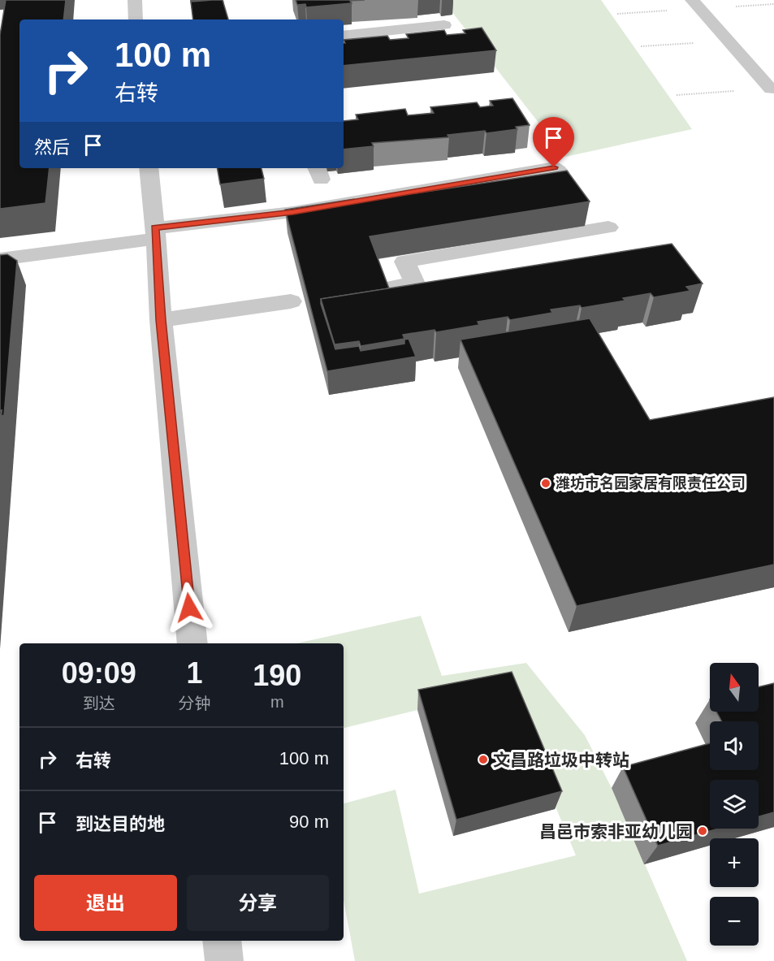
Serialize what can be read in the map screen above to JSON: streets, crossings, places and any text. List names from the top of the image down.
{
  "places": ["潍坊市名园家居有限责任公司", "文昌路垃圾中转站", "昌邑市索非亚幼儿园"],
  "north": "top",
  "page": {
    "turn": ["100 m", "右转"],
    "then": "然后",
    "eta": [
      "09:09",
      "到达",
      "1",
      "分钟",
      "190",
      "m"
    ],
    "map_buttons": ["+", "−"],
    "list": [
      {
        "name": "右转",
        "value": "100 m"
      },
      {
        "name": "到达目的地",
        "value": "90 m"
      }
    ],
    "buttons": ["退出", "分享"]
  }
}
